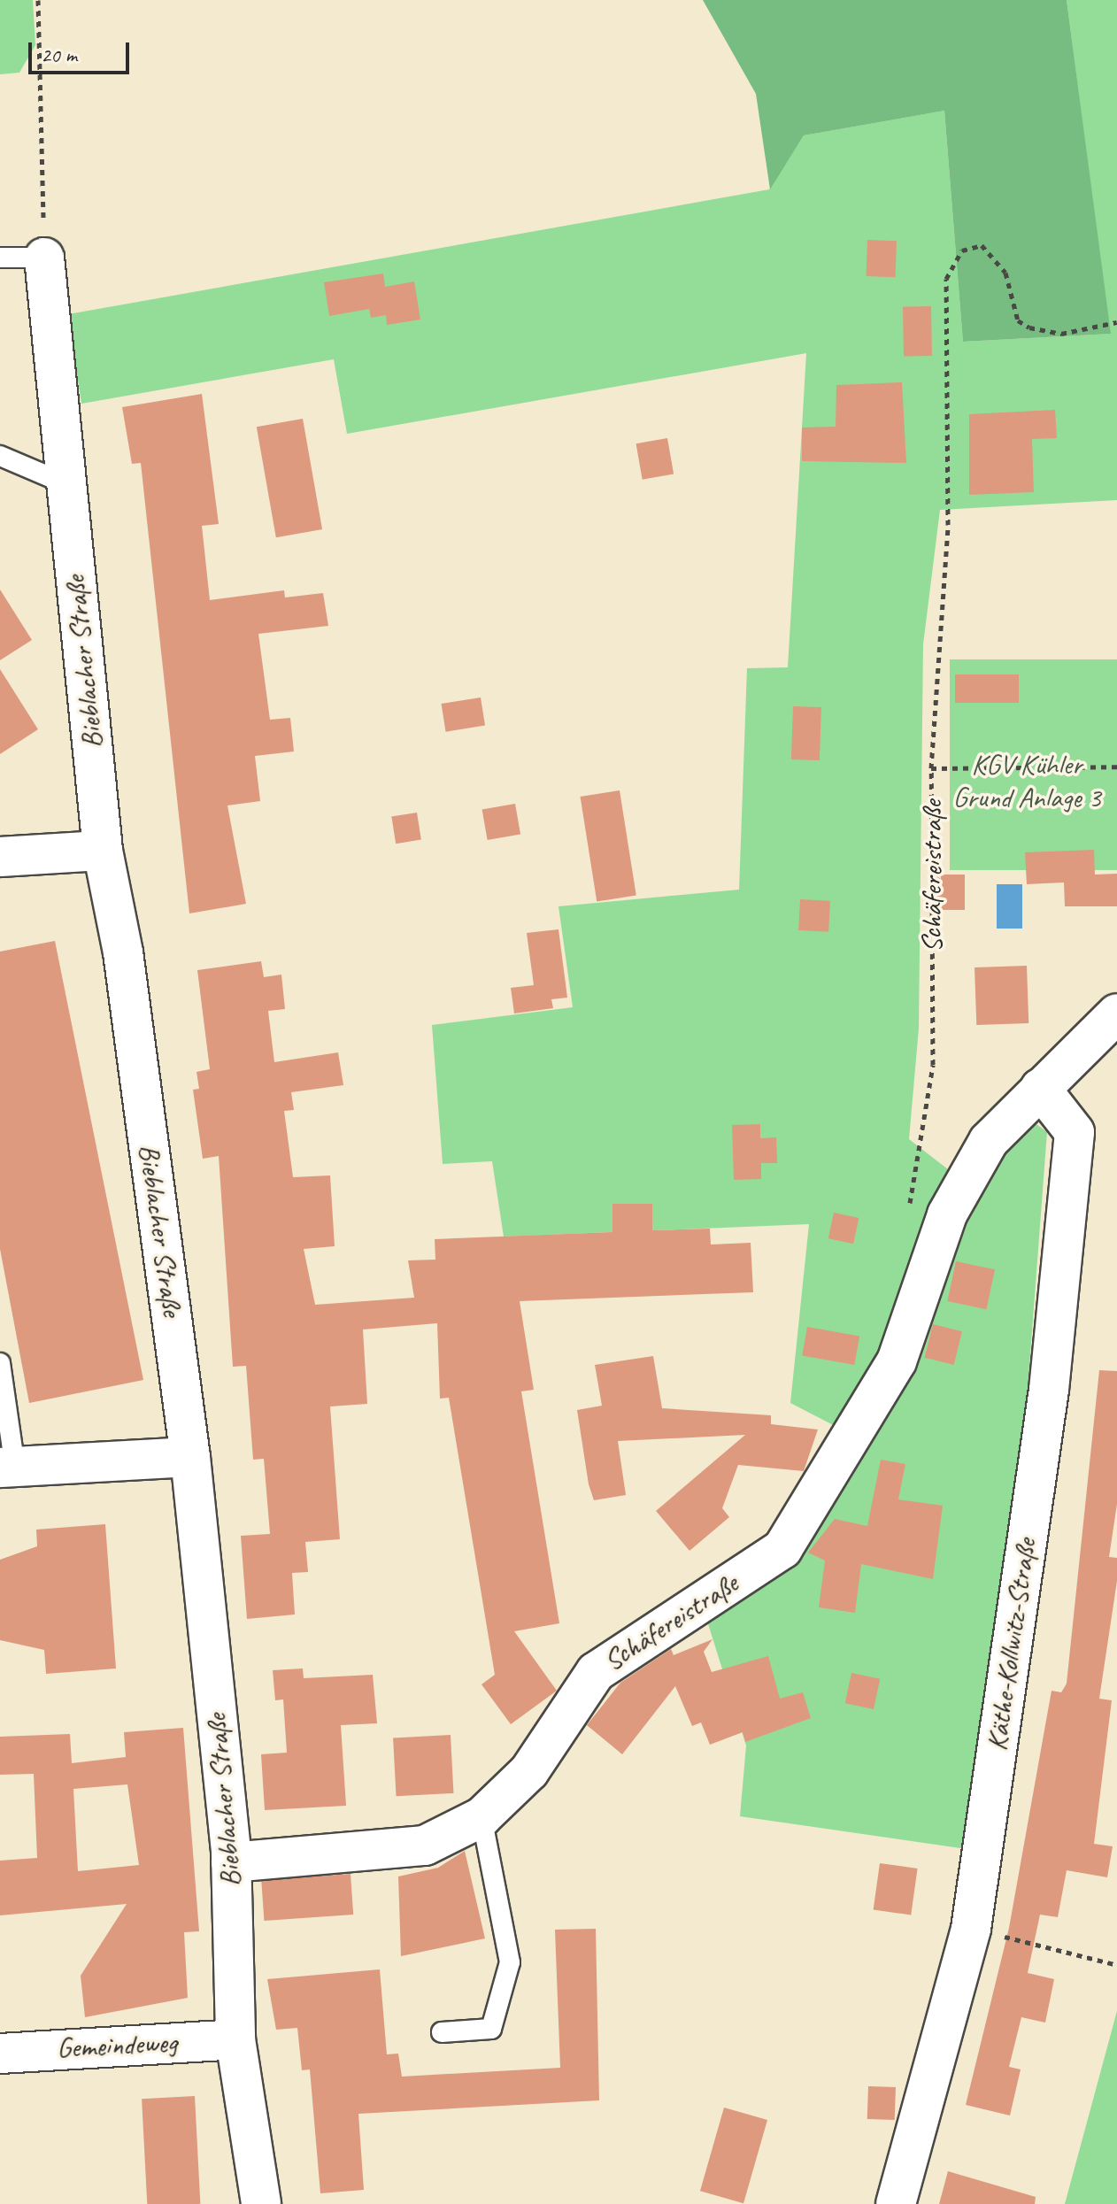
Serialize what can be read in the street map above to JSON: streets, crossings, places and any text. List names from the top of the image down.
{
  "streets": {
    "street": [
      "Bieblacher Straße",
      "Schäfereistraße",
      "Käthe-Kollwitz-Straße",
      "Gemeindeweg"
    ]
  },
  "crossings": [
    ["Bieblacher Straße", "Schäfereistraße"],
    ["Bieblacher Straße", "Gemeindeweg"],
    ["Schäfereistraße", "Käthe-Kollwitz-Straße"]
  ],
  "parks": ["KGV Kühler Grund Anlage 3"],
  "scale_bar": "20 m"
}
